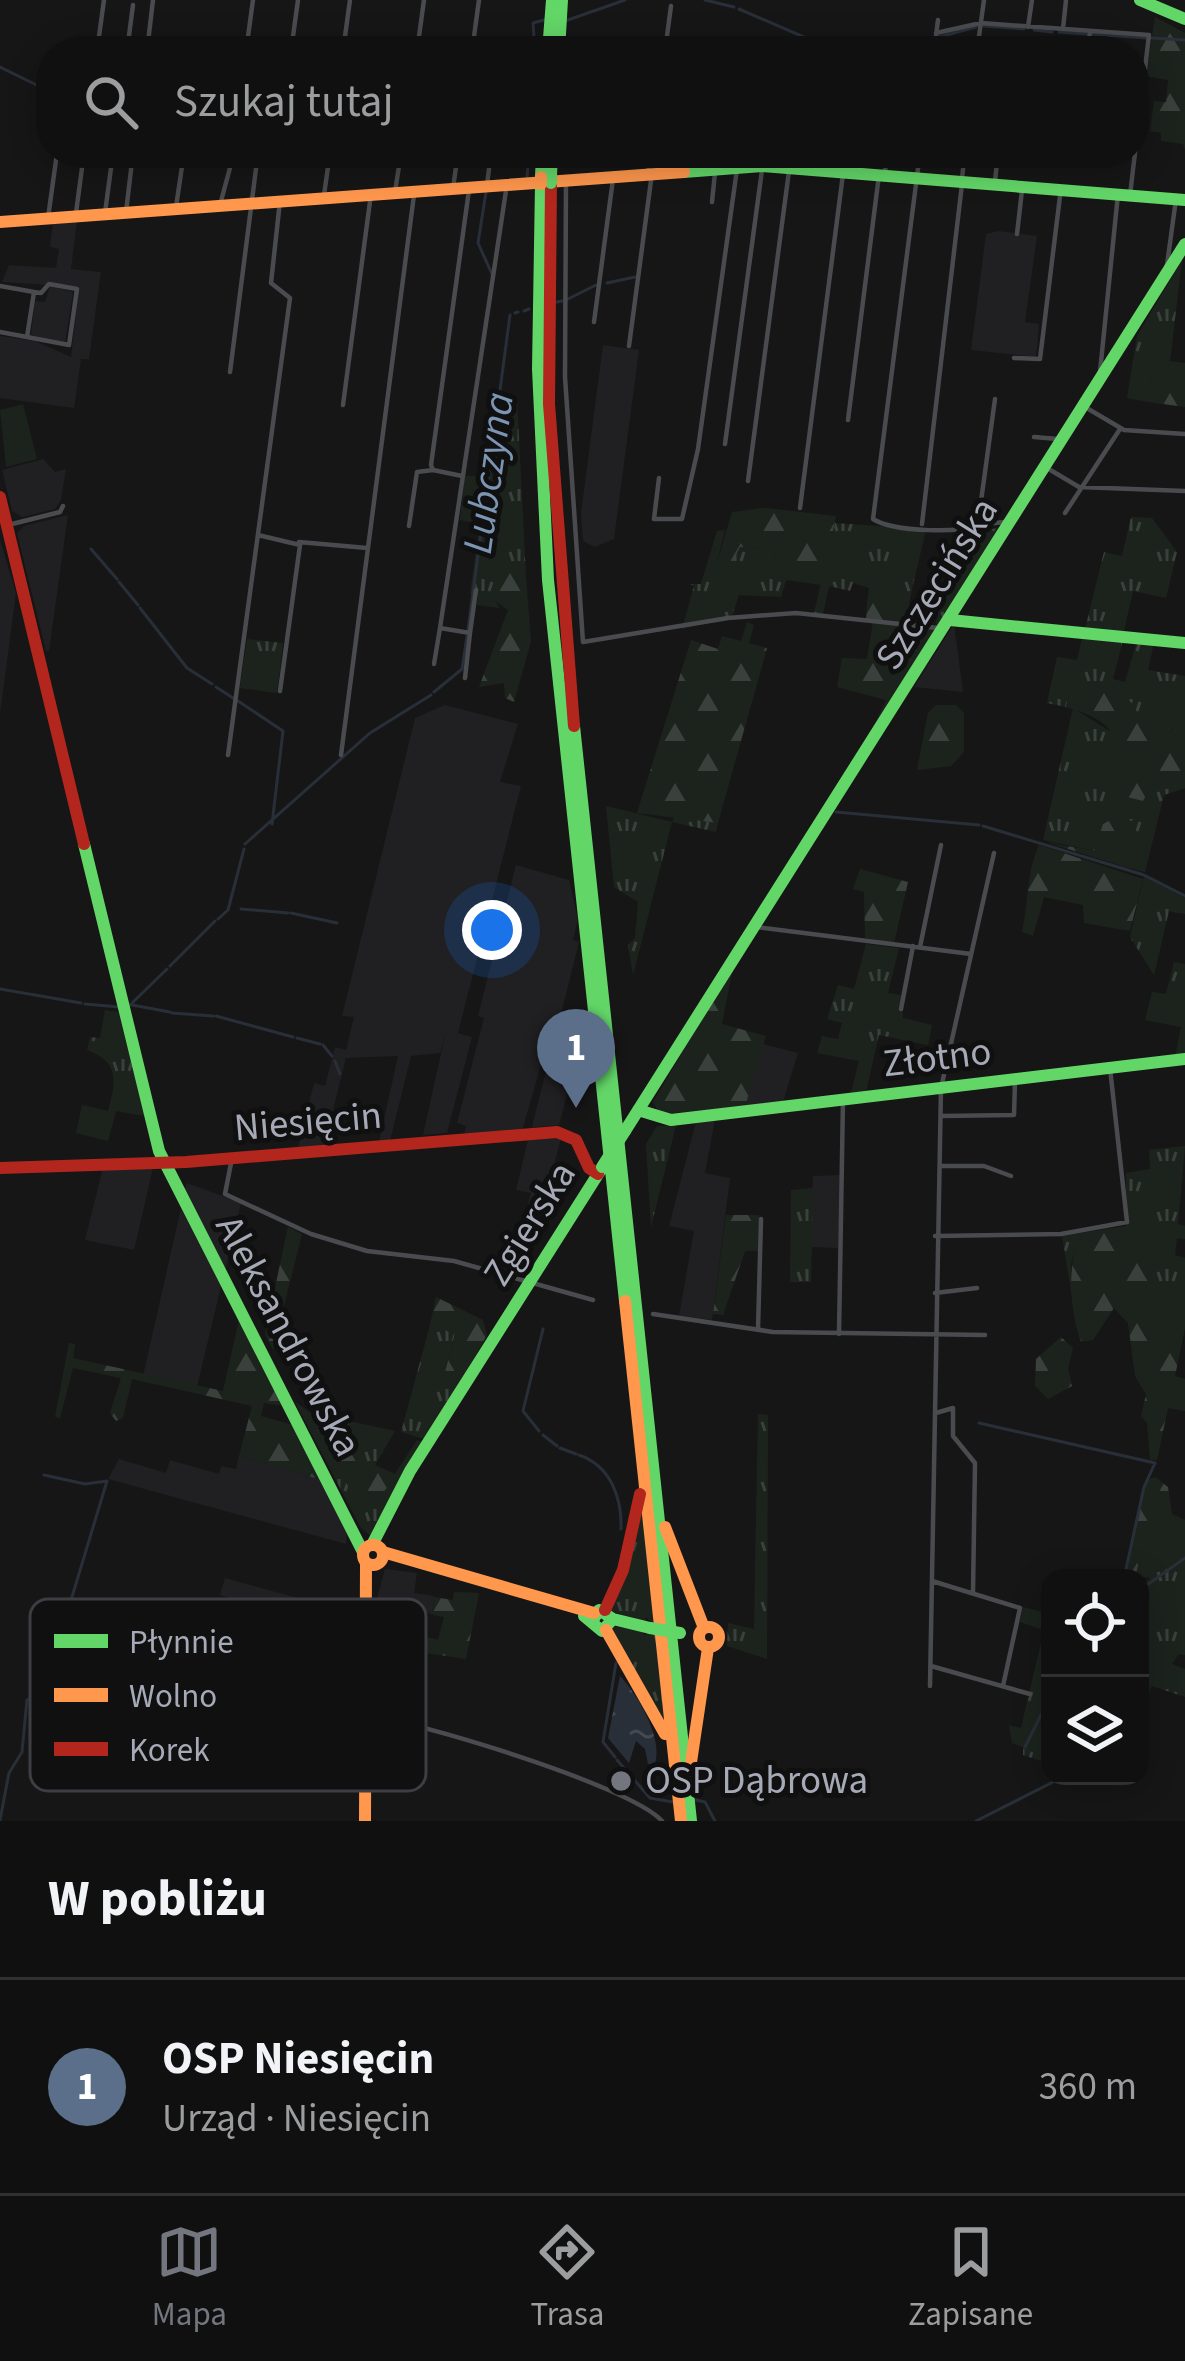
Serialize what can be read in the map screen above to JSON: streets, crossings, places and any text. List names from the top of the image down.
{
  "streets": {
    "main road": [
      "Szczecińska",
      "Złotno",
      "Niesięcin",
      "Zgierska",
      "Aleksandrowska"
    ]
  },
  "crossings": [
    ["Szczecińska", "Zgierska"],
    ["Złotno", "Zgierska"],
    ["Niesięcin", "Zgierska"],
    ["Niesięcin", "Aleksandrowska"],
    ["Zgierska", "Aleksandrowska"]
  ],
  "water": ["Lubczyna"],
  "places": ["OSP Dąbrowa"],
  "legend": ["Płynnie", "Wolno", "Korek"],
  "page": {
    "search": "Szukaj tutaj",
    "pins": "1",
    "heading": "W pobliżu",
    "list": [
      {
        "mark": "1",
        "name": "OSP Niesięcin",
        "note": "Urząd · Niesięcin",
        "value": "360 m"
      }
    ],
    "nav": ["Mapa", "Trasa", "Zapisane"]
  }
}
